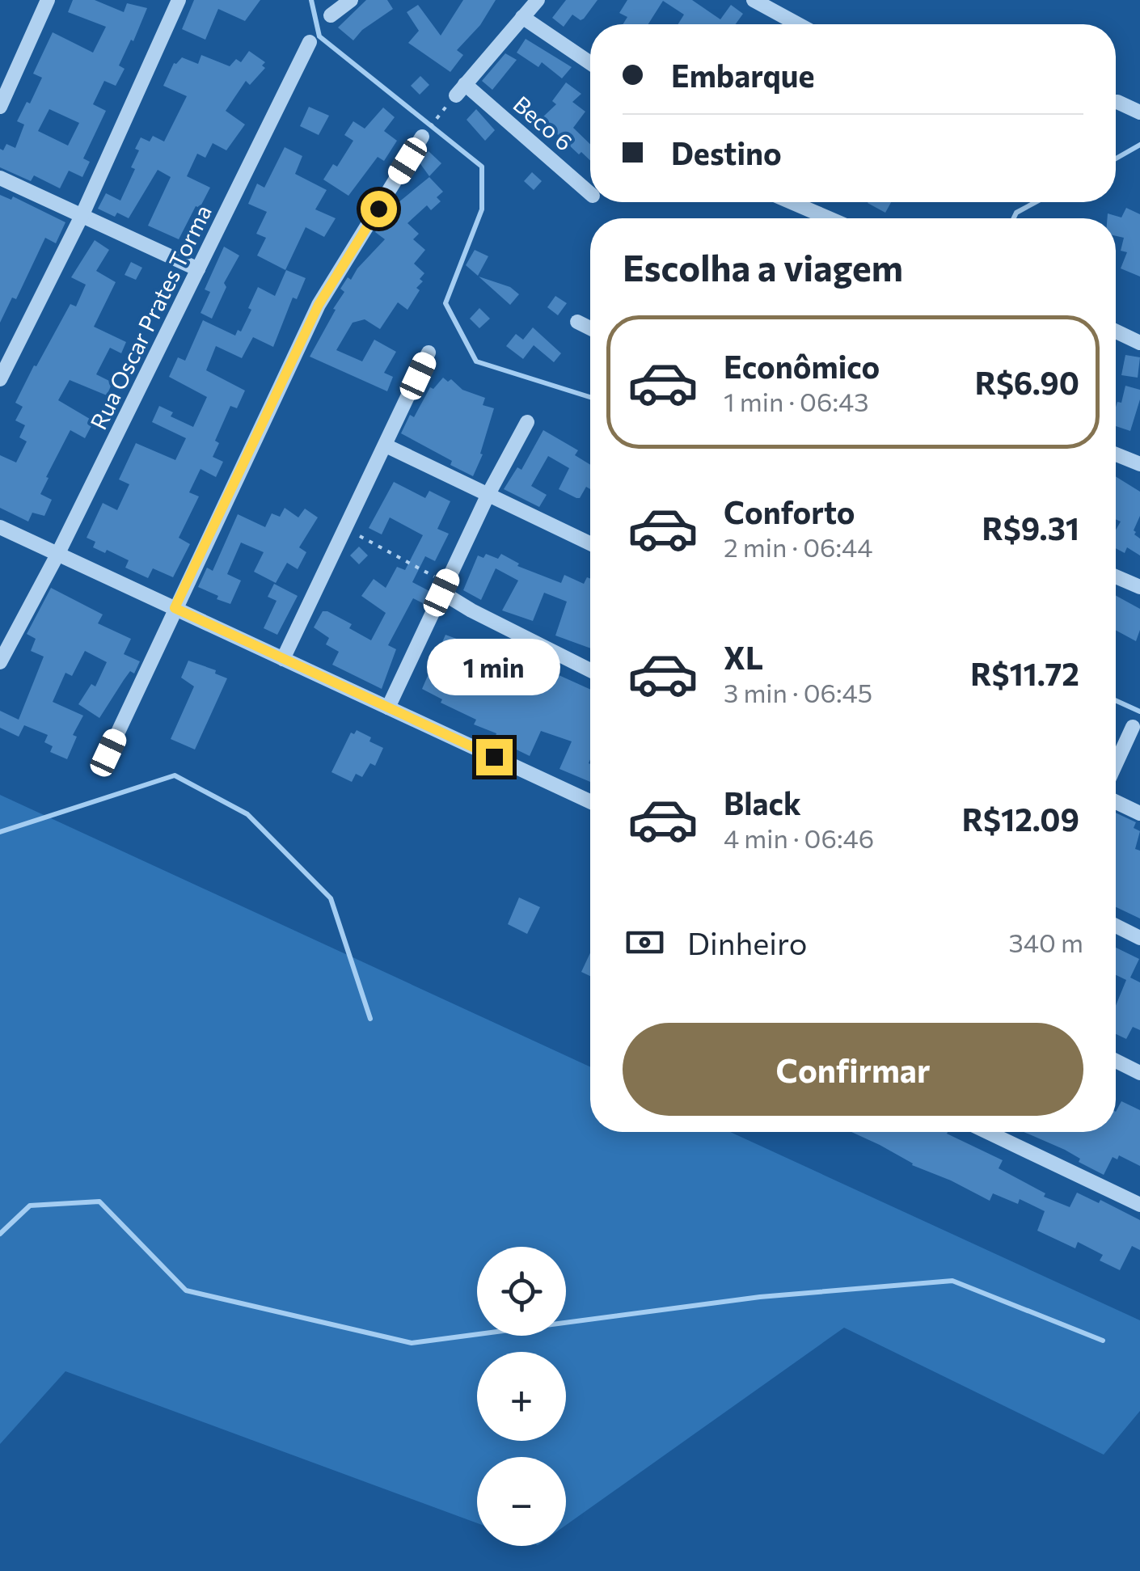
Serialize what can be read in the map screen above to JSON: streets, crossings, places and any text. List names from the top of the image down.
{
  "streets": {
    "street": ["Beco 6", "Rua Oscar Prates Torma"]
  },
  "page": {
    "banner": ["Embarque", "Destino"],
    "heading": "Escolha a viagem",
    "list": [
      {
        "name": "Econômico",
        "note": "1 min · 06:43",
        "value": "R$6.90"
      },
      {
        "name": "Conforto",
        "note": "2 min · 06:44",
        "value": "R$9.31"
      },
      {
        "name": "XL",
        "note": "3 min · 06:45",
        "value": "R$11.72"
      },
      {
        "name": "Black",
        "note": "4 min · 06:46",
        "value": "R$12.09"
      }
    ],
    "bubble": "1 min",
    "pay": ["Dinheiro", "340 m"],
    "buttons": "Confirmar",
    "map_buttons": ["+", "−"]
  }
}
